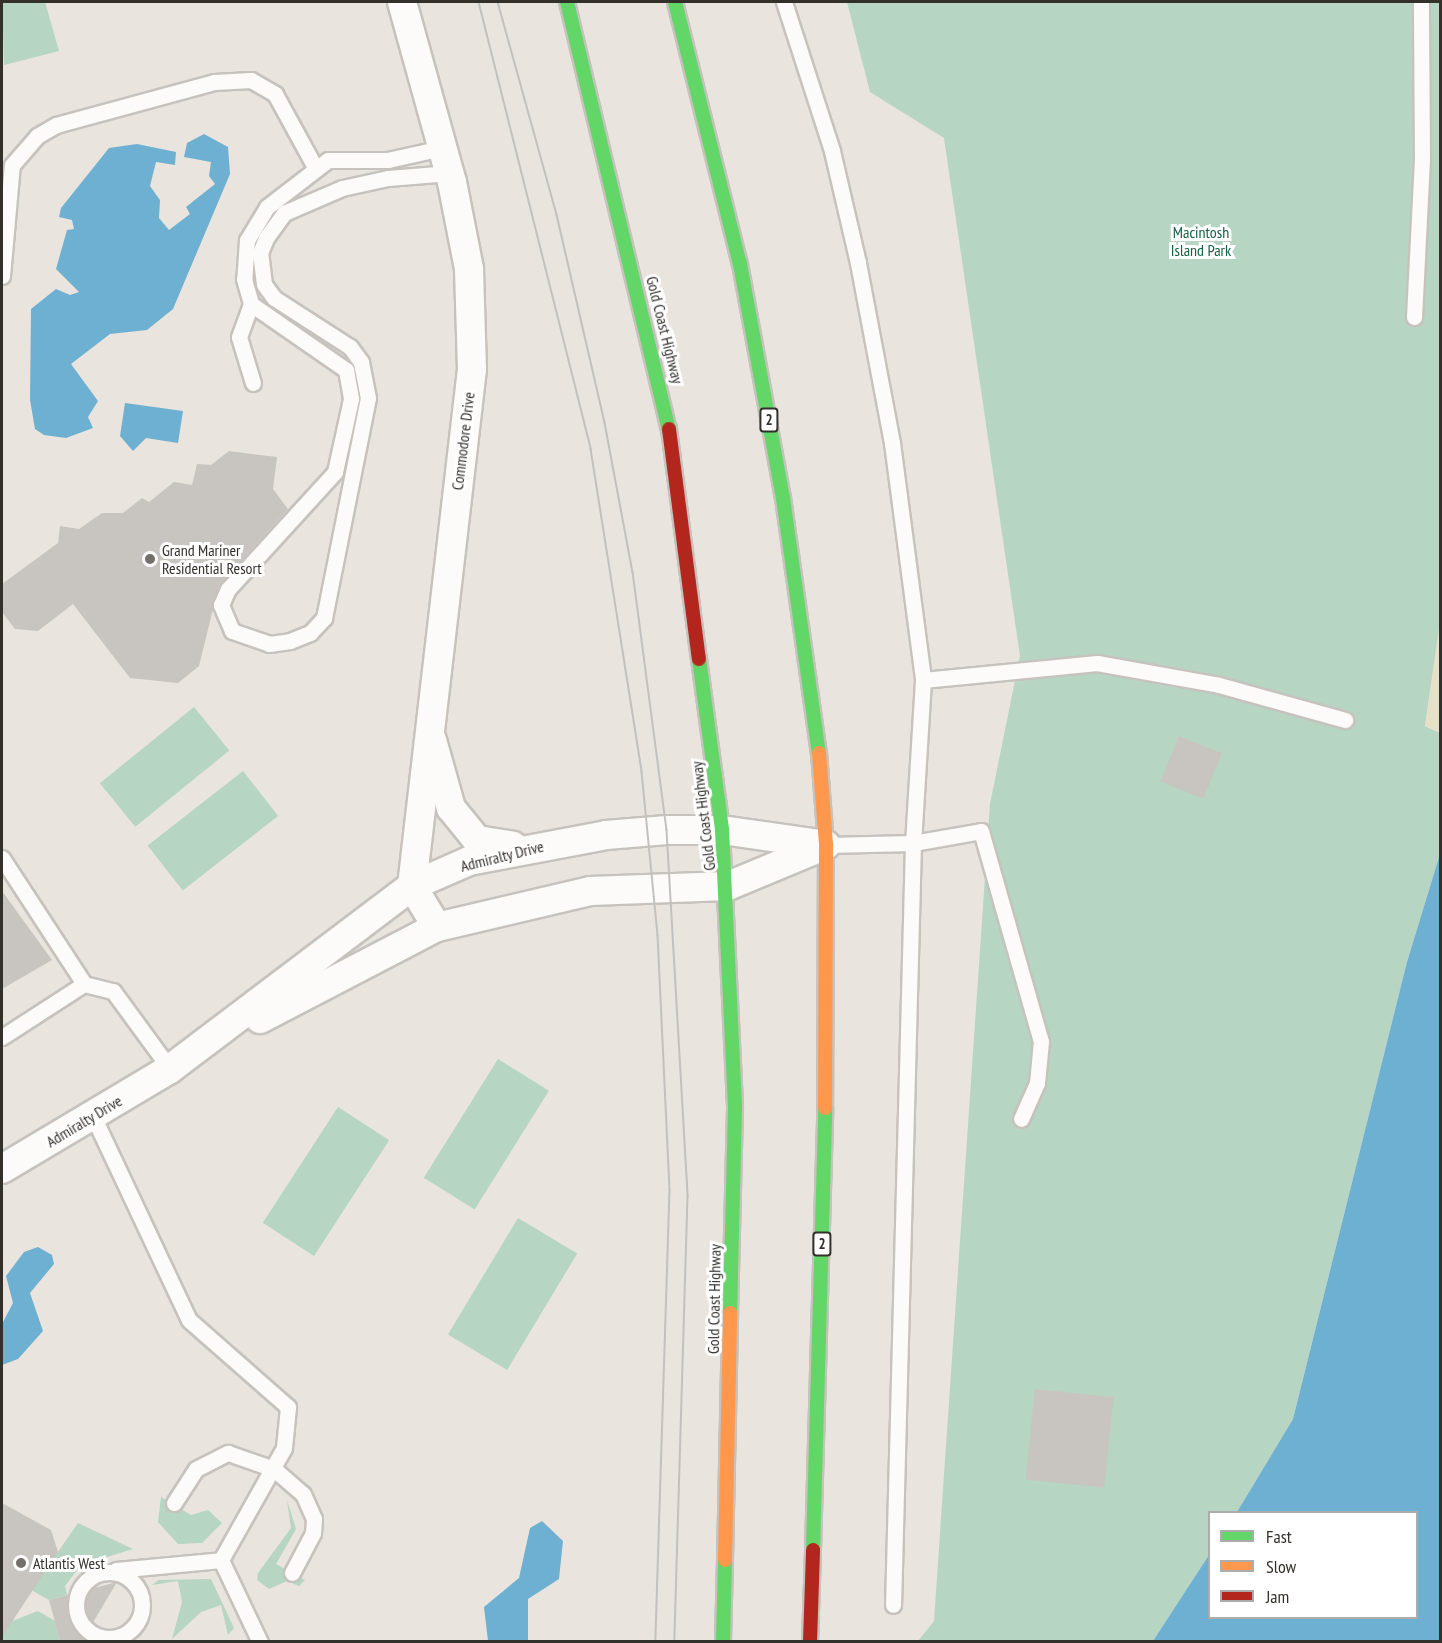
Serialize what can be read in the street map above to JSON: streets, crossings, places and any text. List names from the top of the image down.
{
  "streets": {
    "highway": ["Gold Coast Highway", "2"],
    "street": ["Commodore Drive", "Admiralty Drive"]
  },
  "crossings": [
    ["Gold Coast Highway", "Admiralty Drive"],
    ["2", "Admiralty Drive"],
    ["Commodore Drive", "Admiralty Drive"]
  ],
  "parks": ["Macintosh Island Park"],
  "places": ["Grand Mariner Residential Resort", "Atlantis West"],
  "legend": ["Fast", "Slow", "Jam"]
}
